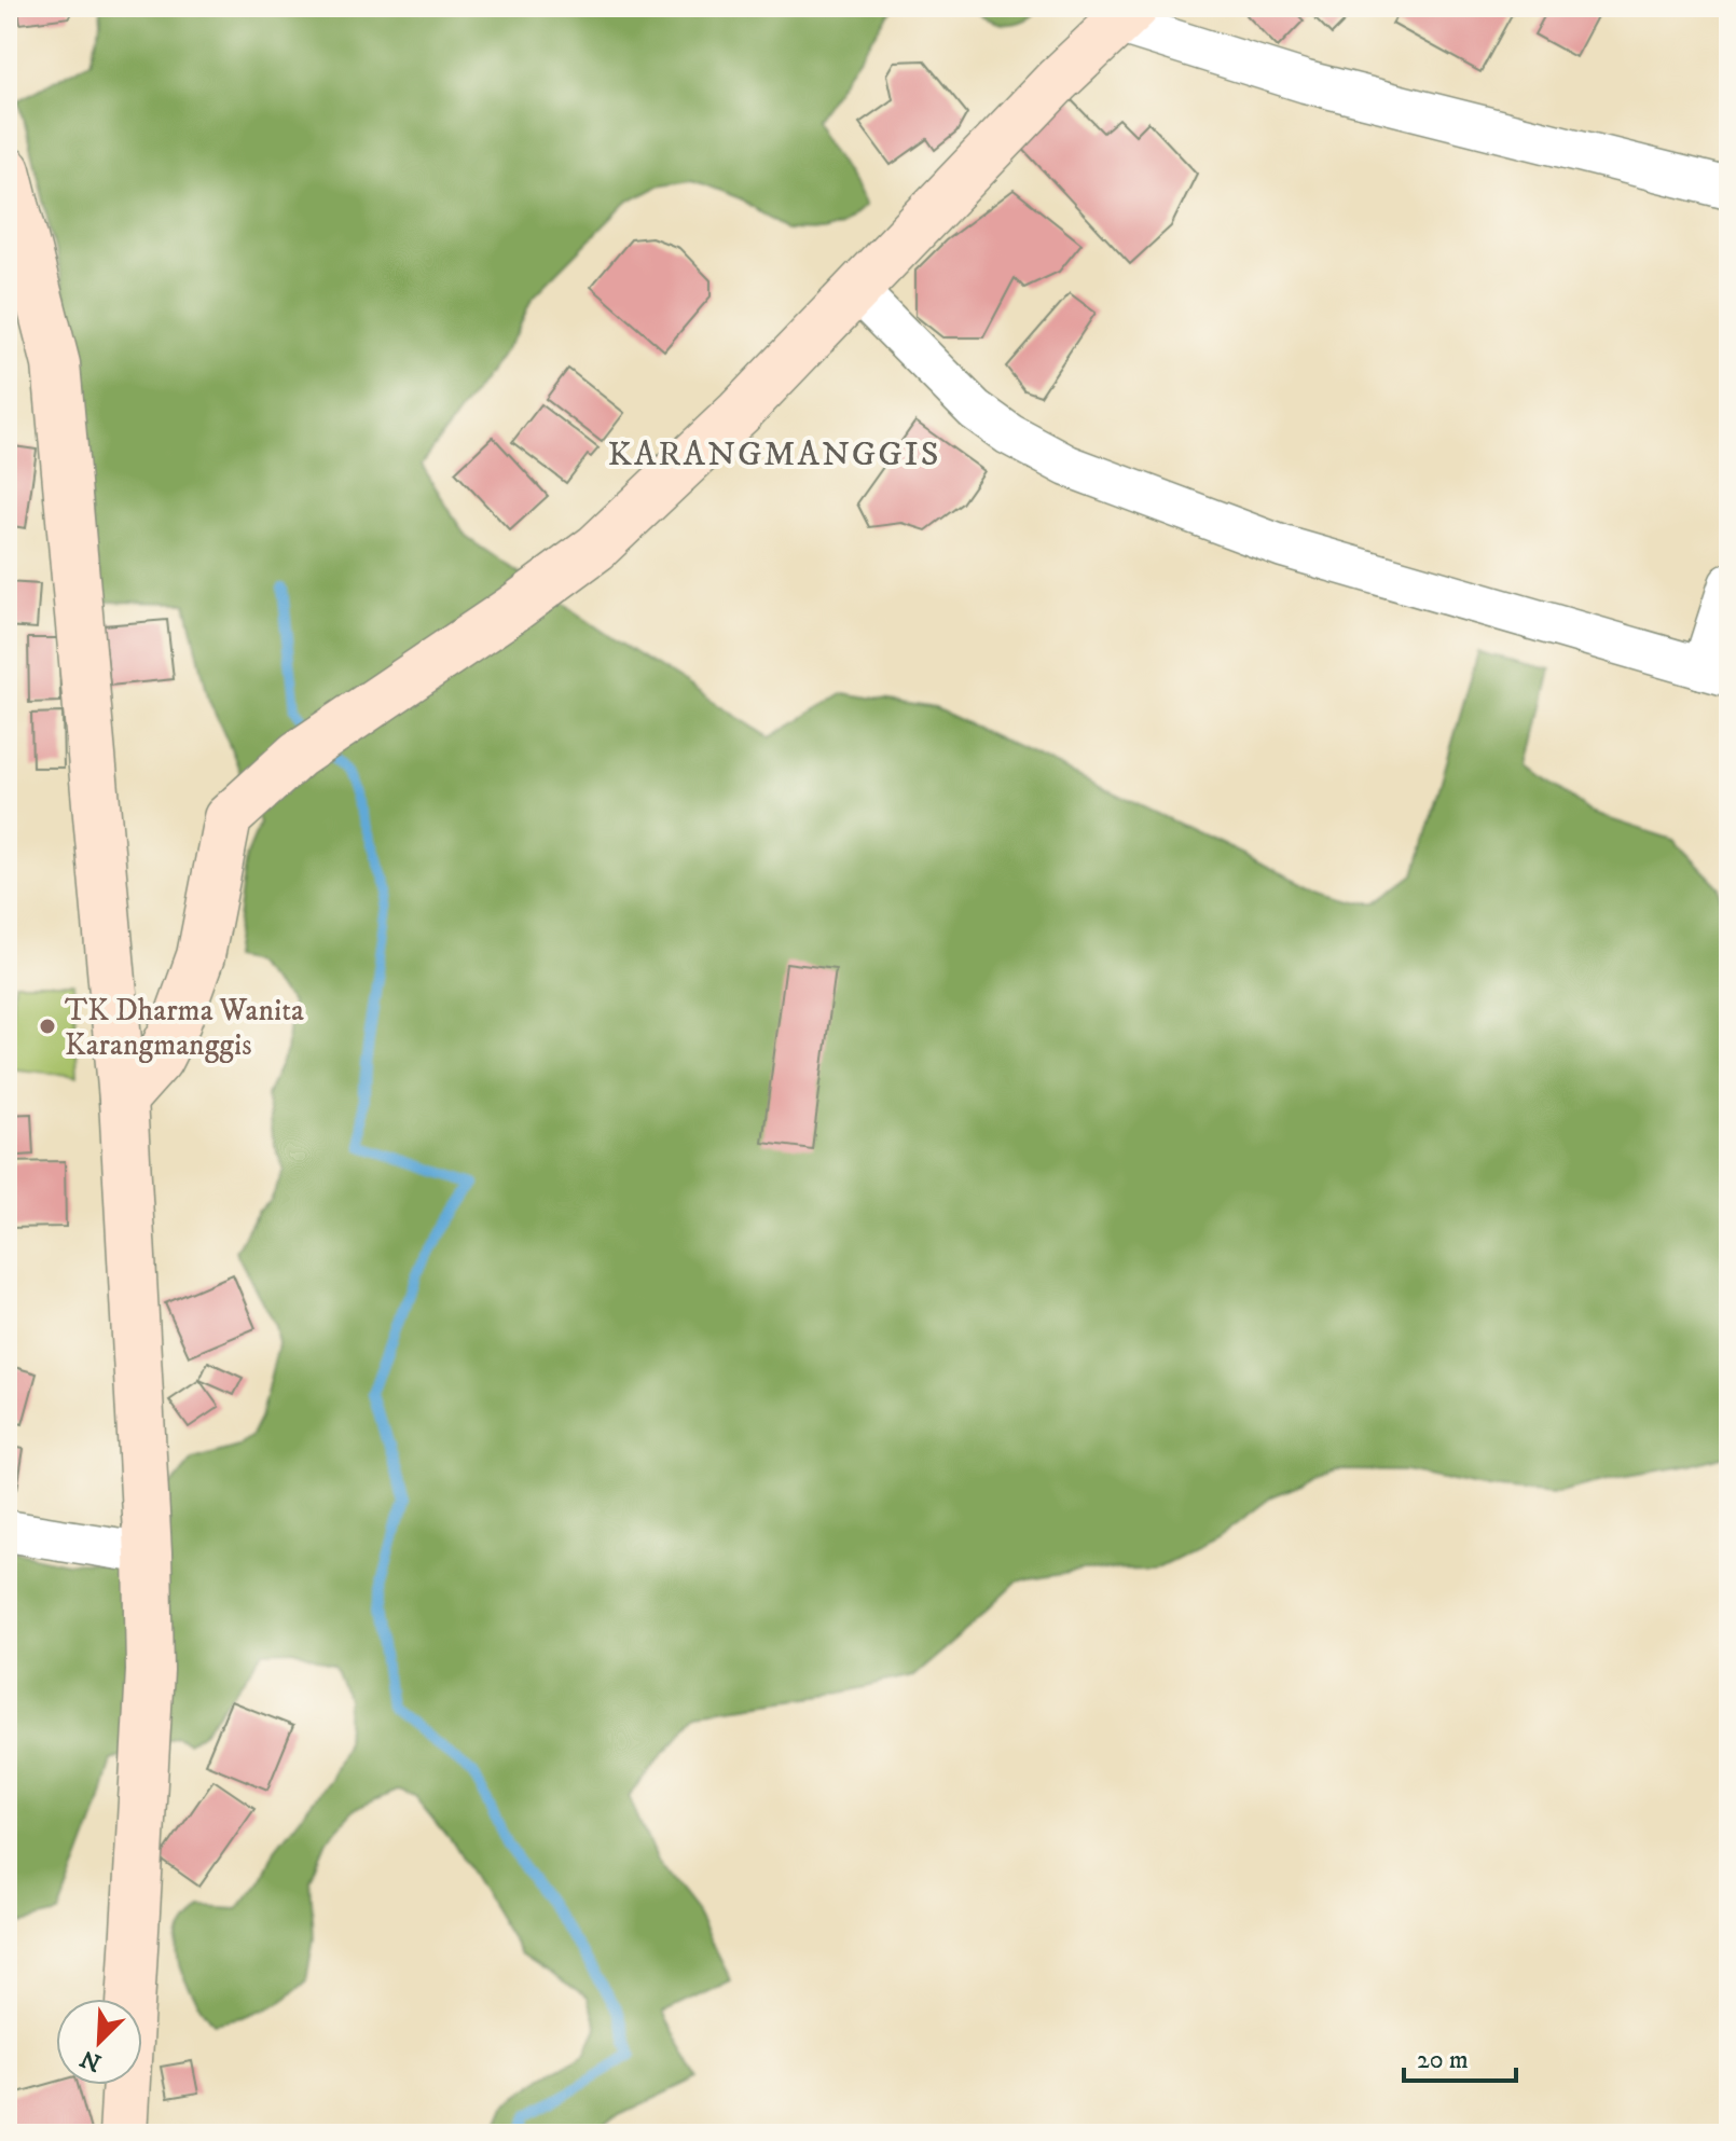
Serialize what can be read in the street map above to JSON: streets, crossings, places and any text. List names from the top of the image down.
{
  "districts": ["KARANGMANGGIS"],
  "places": ["TK Dharma Wanita Karangmanggis"],
  "scale_bar": "20 m",
  "north": "bottom left"
}
